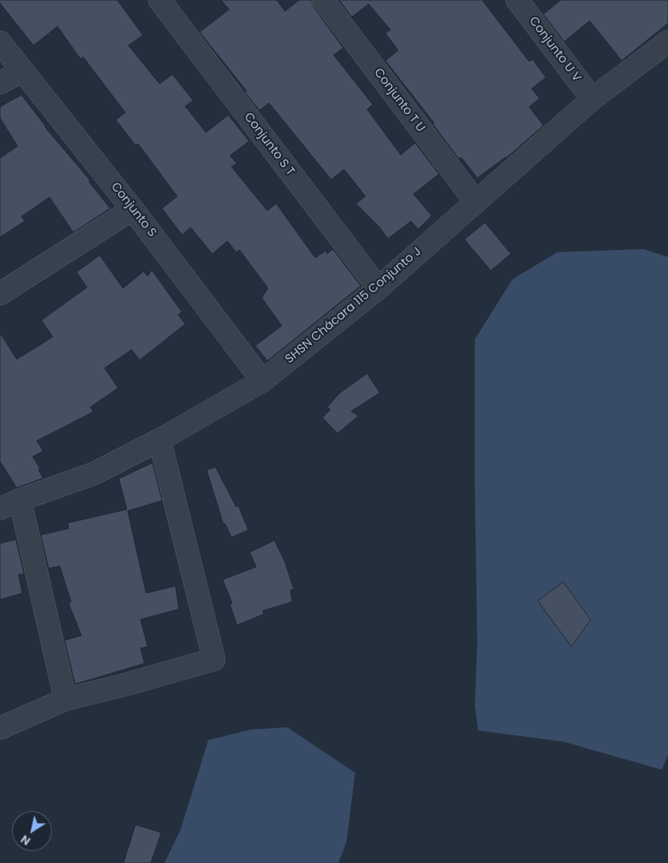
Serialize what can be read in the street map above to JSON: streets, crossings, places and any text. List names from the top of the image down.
{
  "streets": {
    "street": [
      "Conjunto U V",
      "Conjunto T U",
      "Conjunto S T",
      "Conjunto S",
      "SHSN Chácara 115 Conjunto J"
    ]
  },
  "crossings": [
    ["Conjunto U V", "SHSN Chácara 115 Conjunto J"],
    ["Conjunto T U", "SHSN Chácara 115 Conjunto J"],
    ["Conjunto S T", "SHSN Chácara 115 Conjunto J"],
    ["Conjunto S", "SHSN Chácara 115 Conjunto J"]
  ],
  "north": "bottom left"
}
